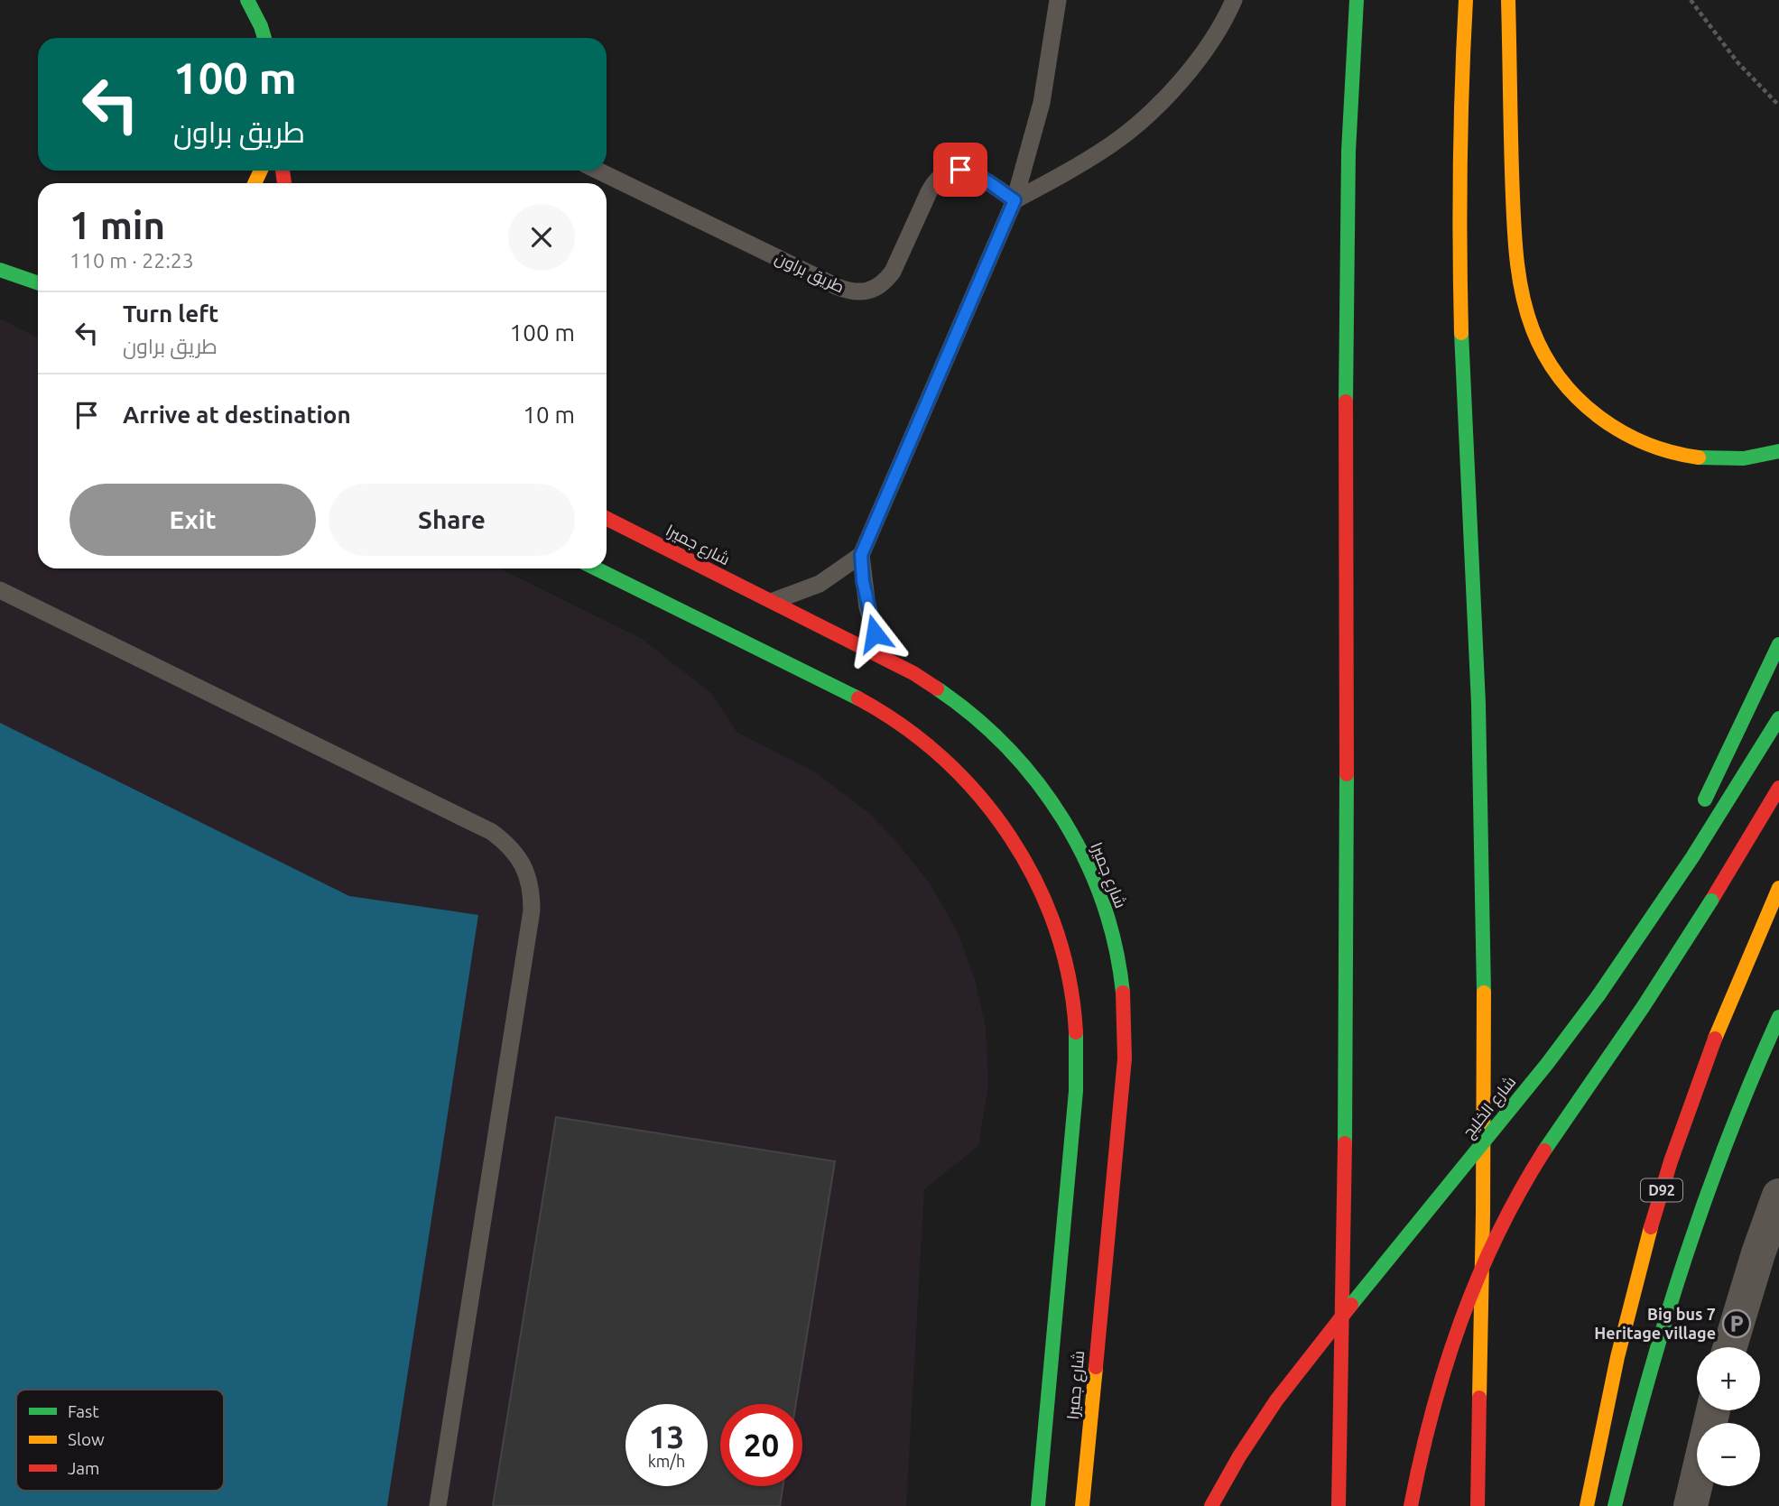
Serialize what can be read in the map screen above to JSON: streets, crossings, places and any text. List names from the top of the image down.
{
  "streets": {
    "main road": ["شارع جميرا", "شارع الخليج", "D92"],
    "lane": ["طريق براون"]
  },
  "places": {
    "parking": ["Big bus 7 Heritage village"]
  },
  "legend": ["Fast", "Slow", "Jam"],
  "page": {
    "turn": ["100 m", "طريق براون"],
    "heading": ["1 min", "110 m · 22:23"],
    "list": [
      {
        "name": "Turn left",
        "note": "طريق براون",
        "value": "100 m"
      },
      {
        "name": "Arrive at destination",
        "value": "10 m"
      }
    ],
    "buttons": ["Exit", "Share"],
    "map_buttons": ["+", "−"],
    "speed": "13 km/h",
    "limit": "20"
  }
}
